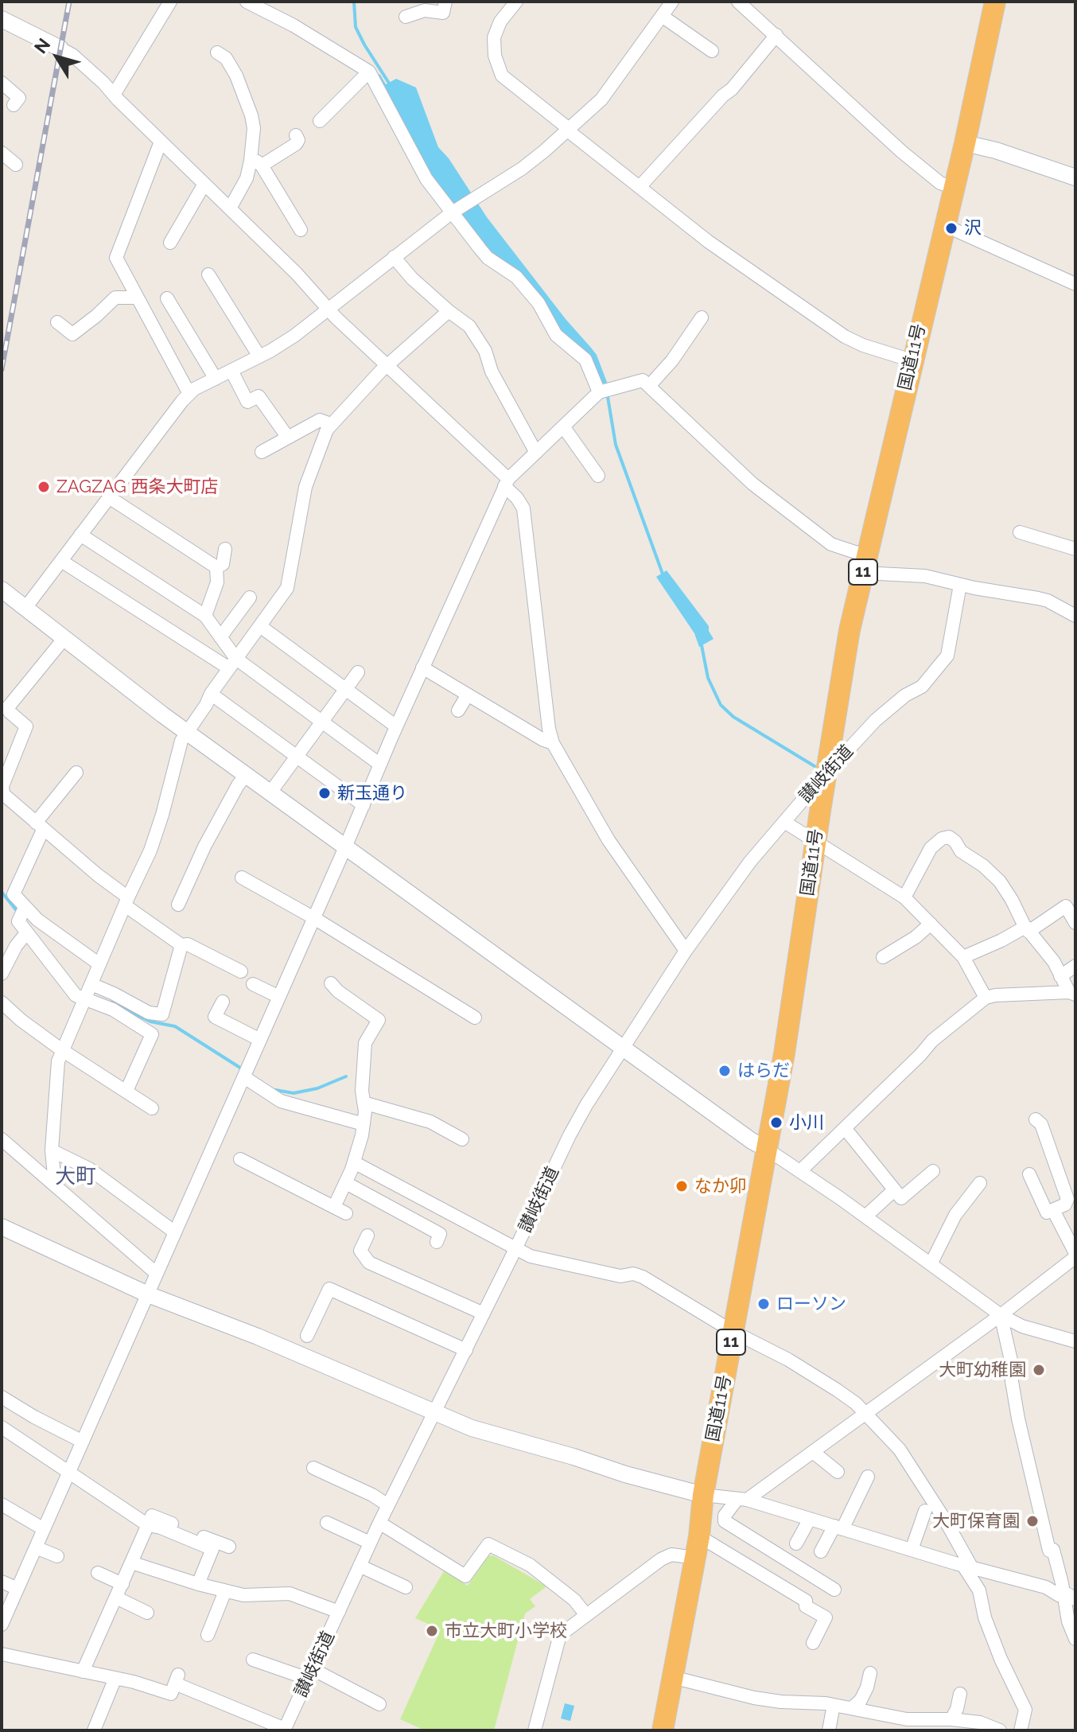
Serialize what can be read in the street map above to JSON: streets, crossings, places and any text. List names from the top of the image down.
{
  "streets": {
    "highway": ["国道11号", "11"],
    "street": ["讃岐街道"]
  },
  "crossings": [
    ["国道11号", "讃岐街道"]
  ],
  "districts": ["大町"],
  "places": [
    "沢",
    "ZAGZAG 西条大町店",
    "新玉通り",
    "はらだ",
    "小川",
    "なか卯",
    "ローソン",
    "大町幼稚園",
    "大町保育園",
    "市立大町小学校"
  ],
  "north": "top left"
}
